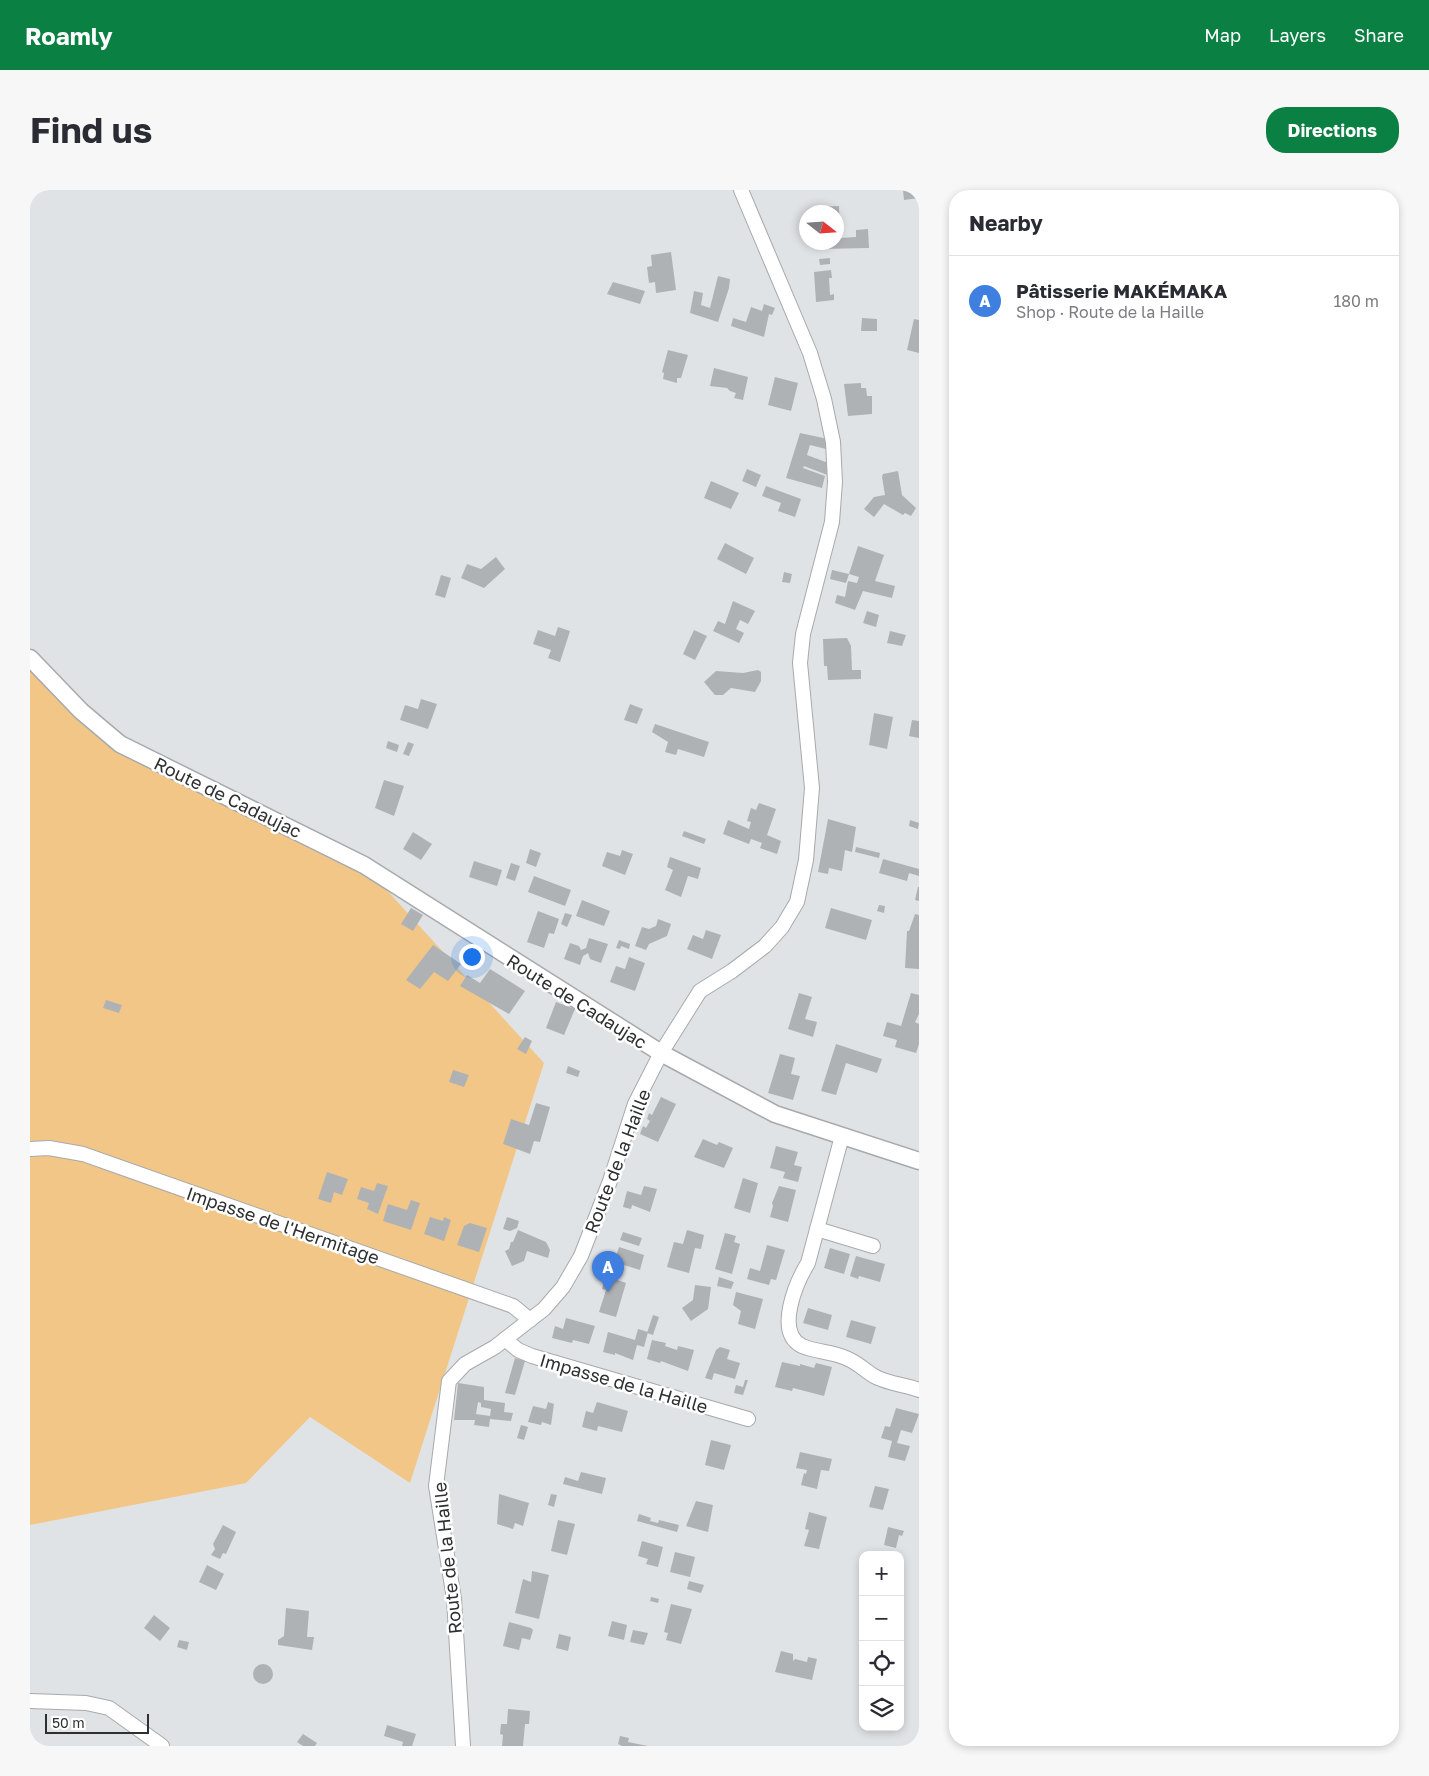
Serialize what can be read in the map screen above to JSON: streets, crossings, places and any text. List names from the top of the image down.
{
  "streets": {
    "street": [
      "Route de Cadaujac",
      "Route de la Haille",
      "Impasse de l'Hermitage",
      "Impasse de la Haille"
    ]
  },
  "crossings": [
    ["Route de Cadaujac", "Route de la Haille"],
    ["Route de la Haille", "Impasse de l'Hermitage"],
    ["Route de la Haille", "Impasse de la Haille"]
  ],
  "scale_bar": "50 m",
  "north": "right",
  "page": {
    "header": "Roamly",
    "nav": ["Map", "Layers", "Share"],
    "buttons": "Directions",
    "title": "Find us",
    "heading": "Nearby",
    "list": [
      {
        "mark": "A",
        "name": "Pâtisserie MAKÉMAKA",
        "note": "Shop · Route de la Haille",
        "value": "180 m"
      }
    ],
    "pins": "A",
    "map_buttons": ["+", "−"],
    "scale": "50 m"
  }
}
